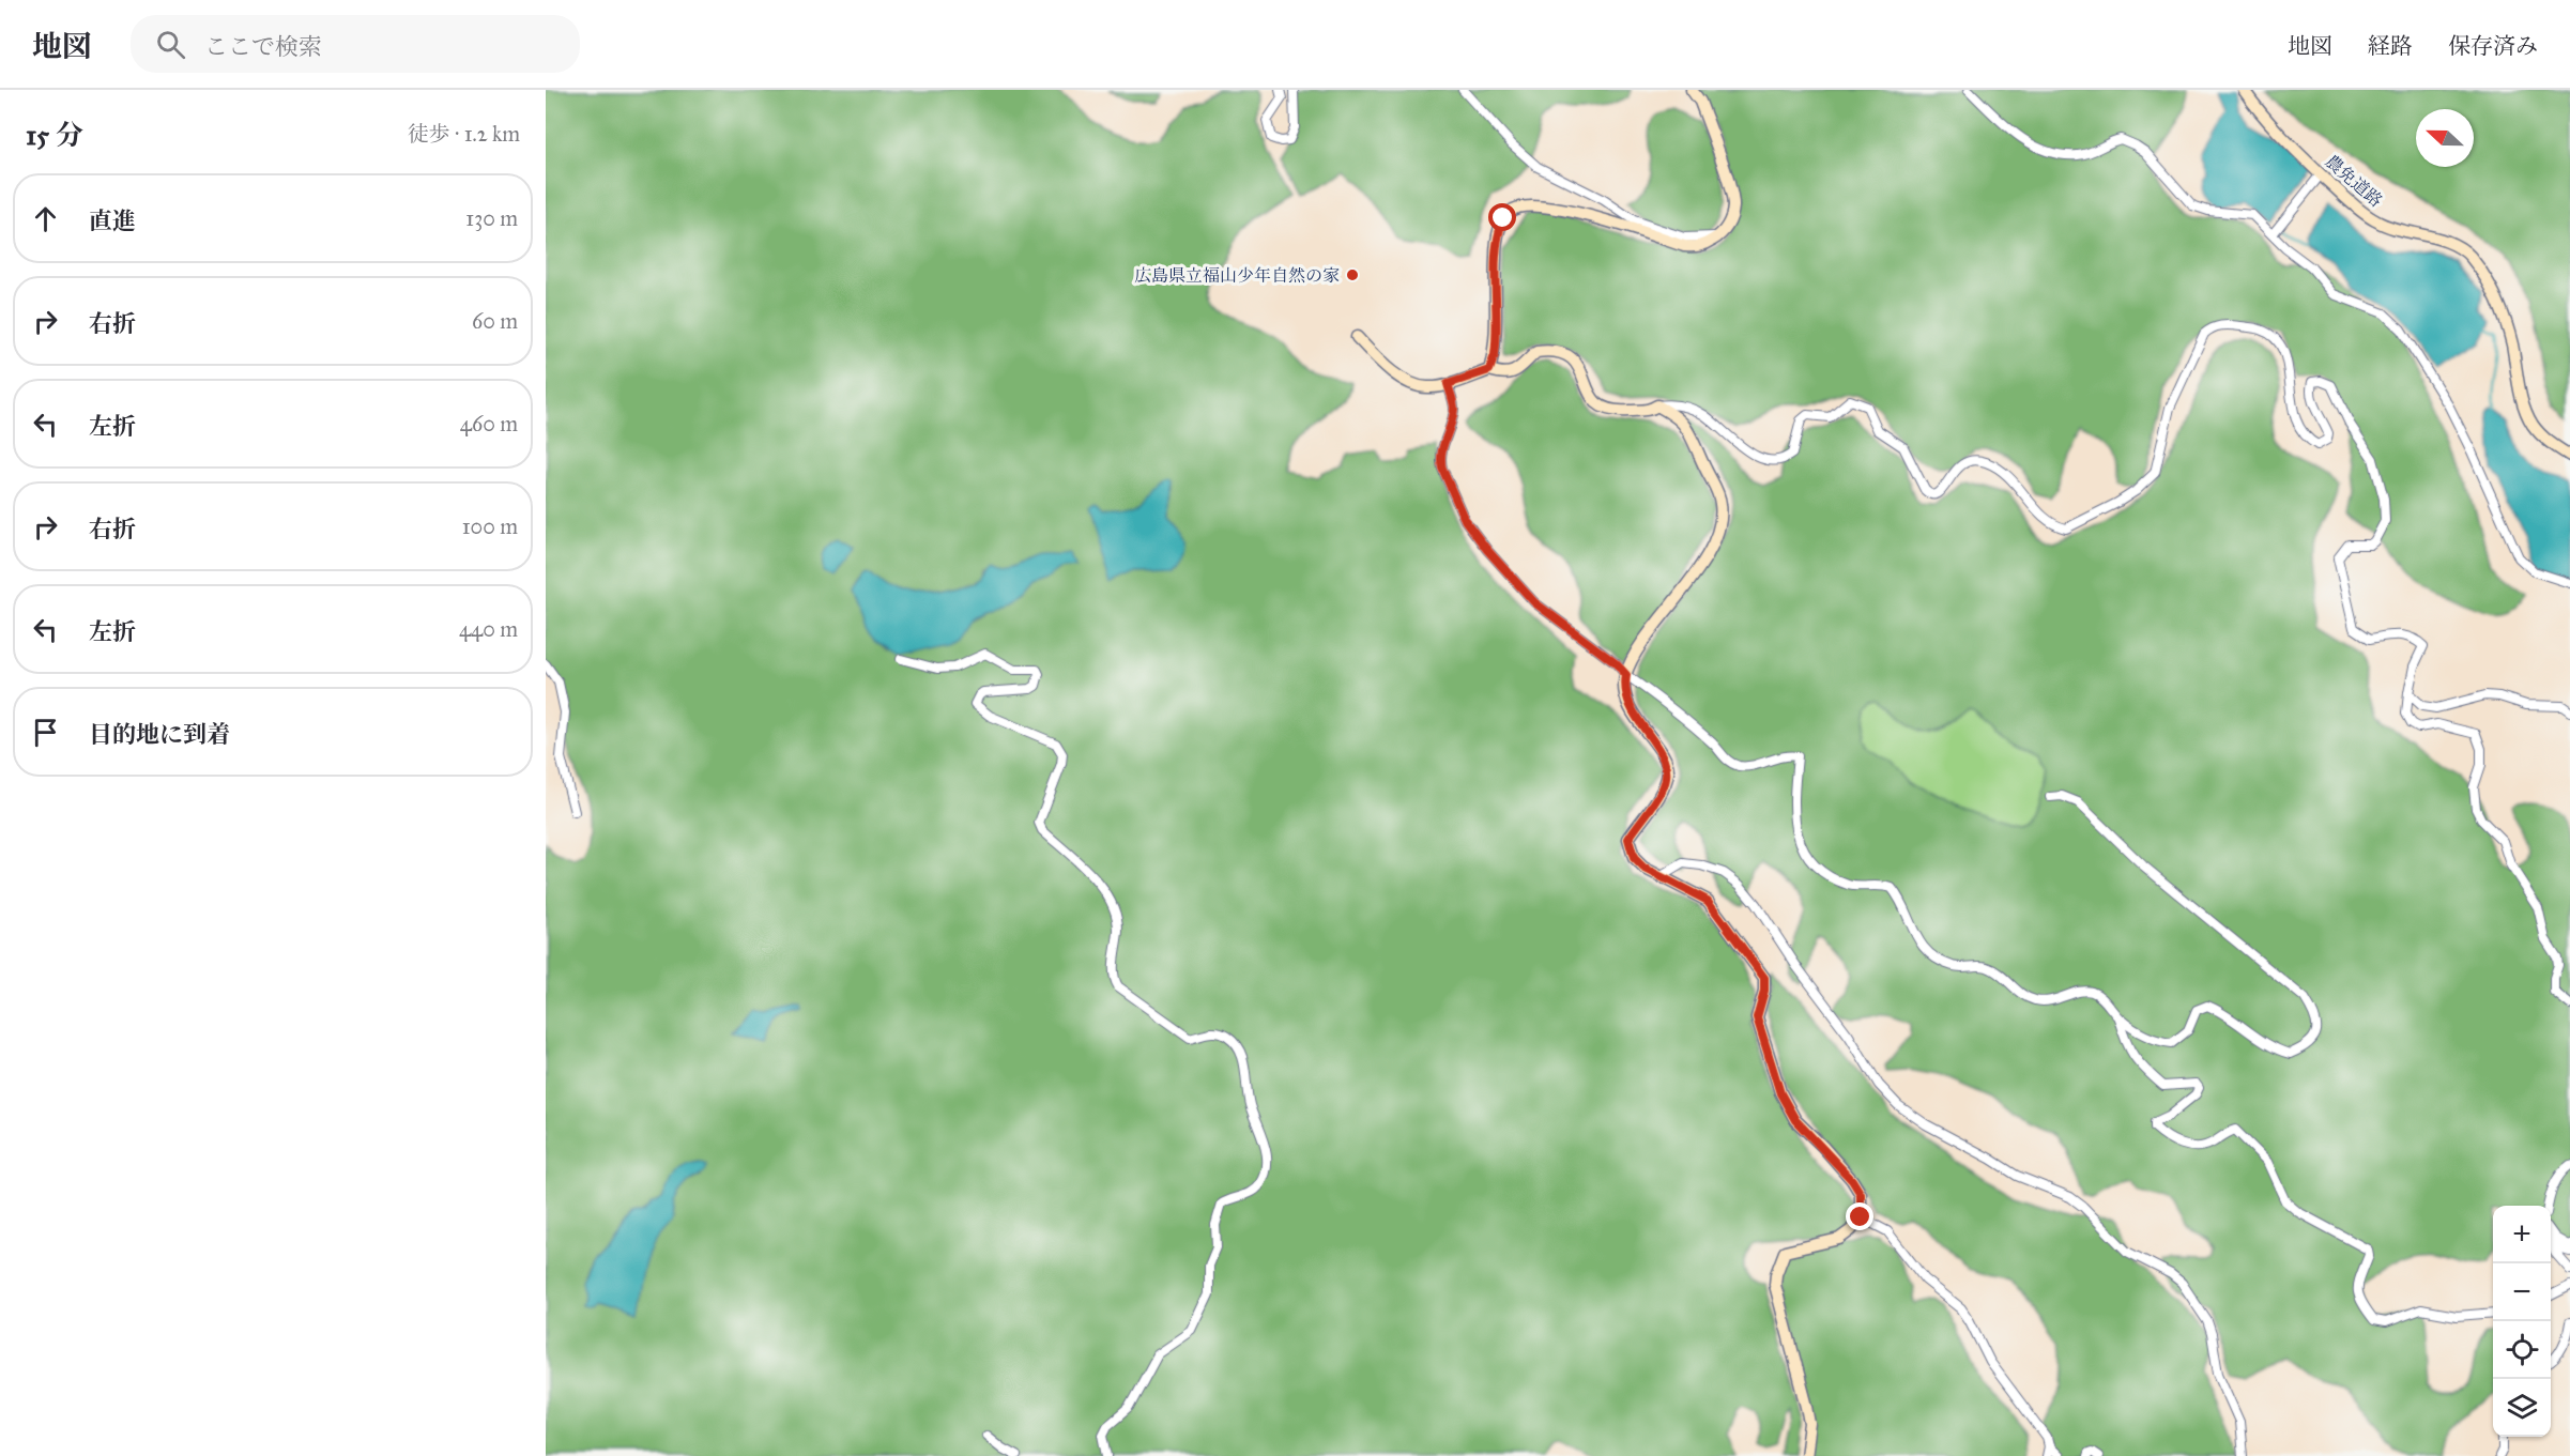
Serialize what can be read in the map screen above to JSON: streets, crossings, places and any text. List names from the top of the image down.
{
  "streets": {
    "street": ["農免道路"]
  },
  "places": ["広島県立福山少年自然の家"],
  "north": "left",
  "page": {
    "header": "地図",
    "search": "ここで検索",
    "nav": ["地図", "経路", "保存済み"],
    "heading": ["15 分", "徒歩 · 1.2 km"],
    "list": [
      ["直進", "130 m"],
      ["右折", "60 m"],
      ["左折", "460 m"],
      ["右折", "100 m"],
      ["左折", "440 m"],
      "目的地に到着"
    ],
    "map_buttons": ["+", "−"]
  }
}
